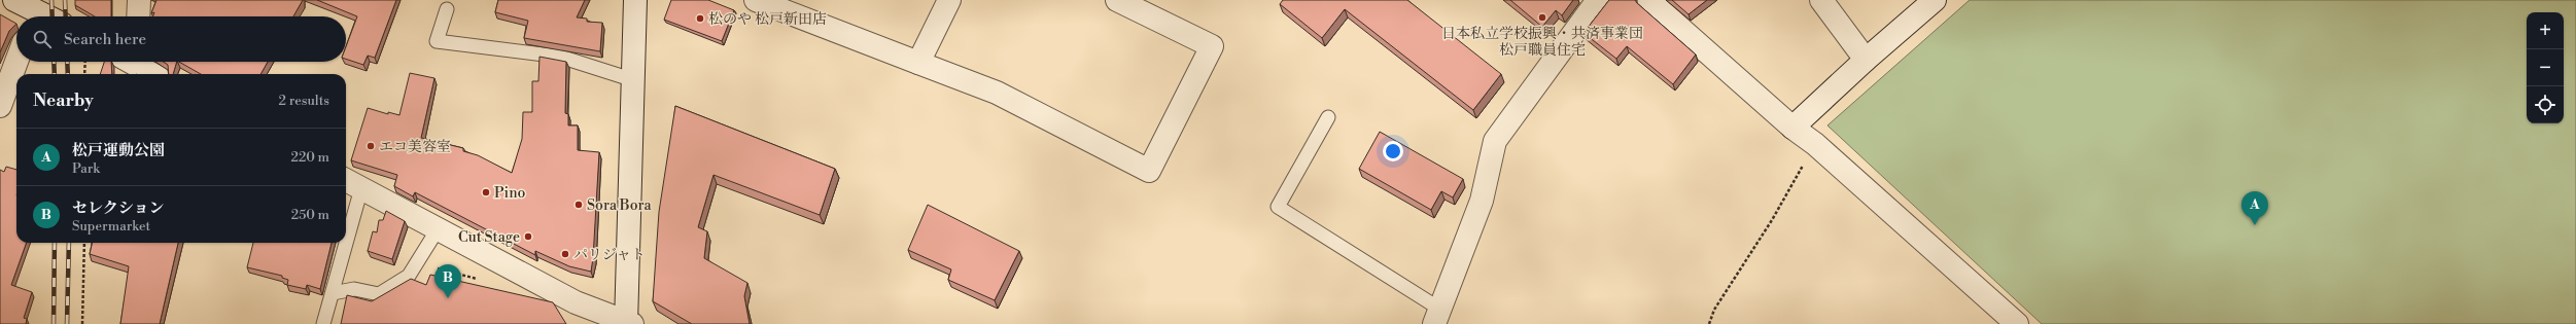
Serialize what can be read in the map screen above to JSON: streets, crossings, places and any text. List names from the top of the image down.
{
  "places": [
    "日本私立学校振興・共済事業団 松戸職員住宅",
    "松のや 松戸新田店",
    "エコ美容室",
    "Pino",
    "Sora Bora",
    "Cut Stage",
    "パリジャト"
  ],
  "page": {
    "map_buttons": ["+", "−"],
    "search": "Search here",
    "heading": ["Nearby", "2 results"],
    "list": [
      {
        "mark": "A",
        "name": "松戸運動公園",
        "note": "Park",
        "value": "220 m"
      },
      {
        "mark": "B",
        "name": "セレクション",
        "note": "Supermarket",
        "value": "250 m"
      }
    ],
    "pins": ["A", "B"]
  }
}
